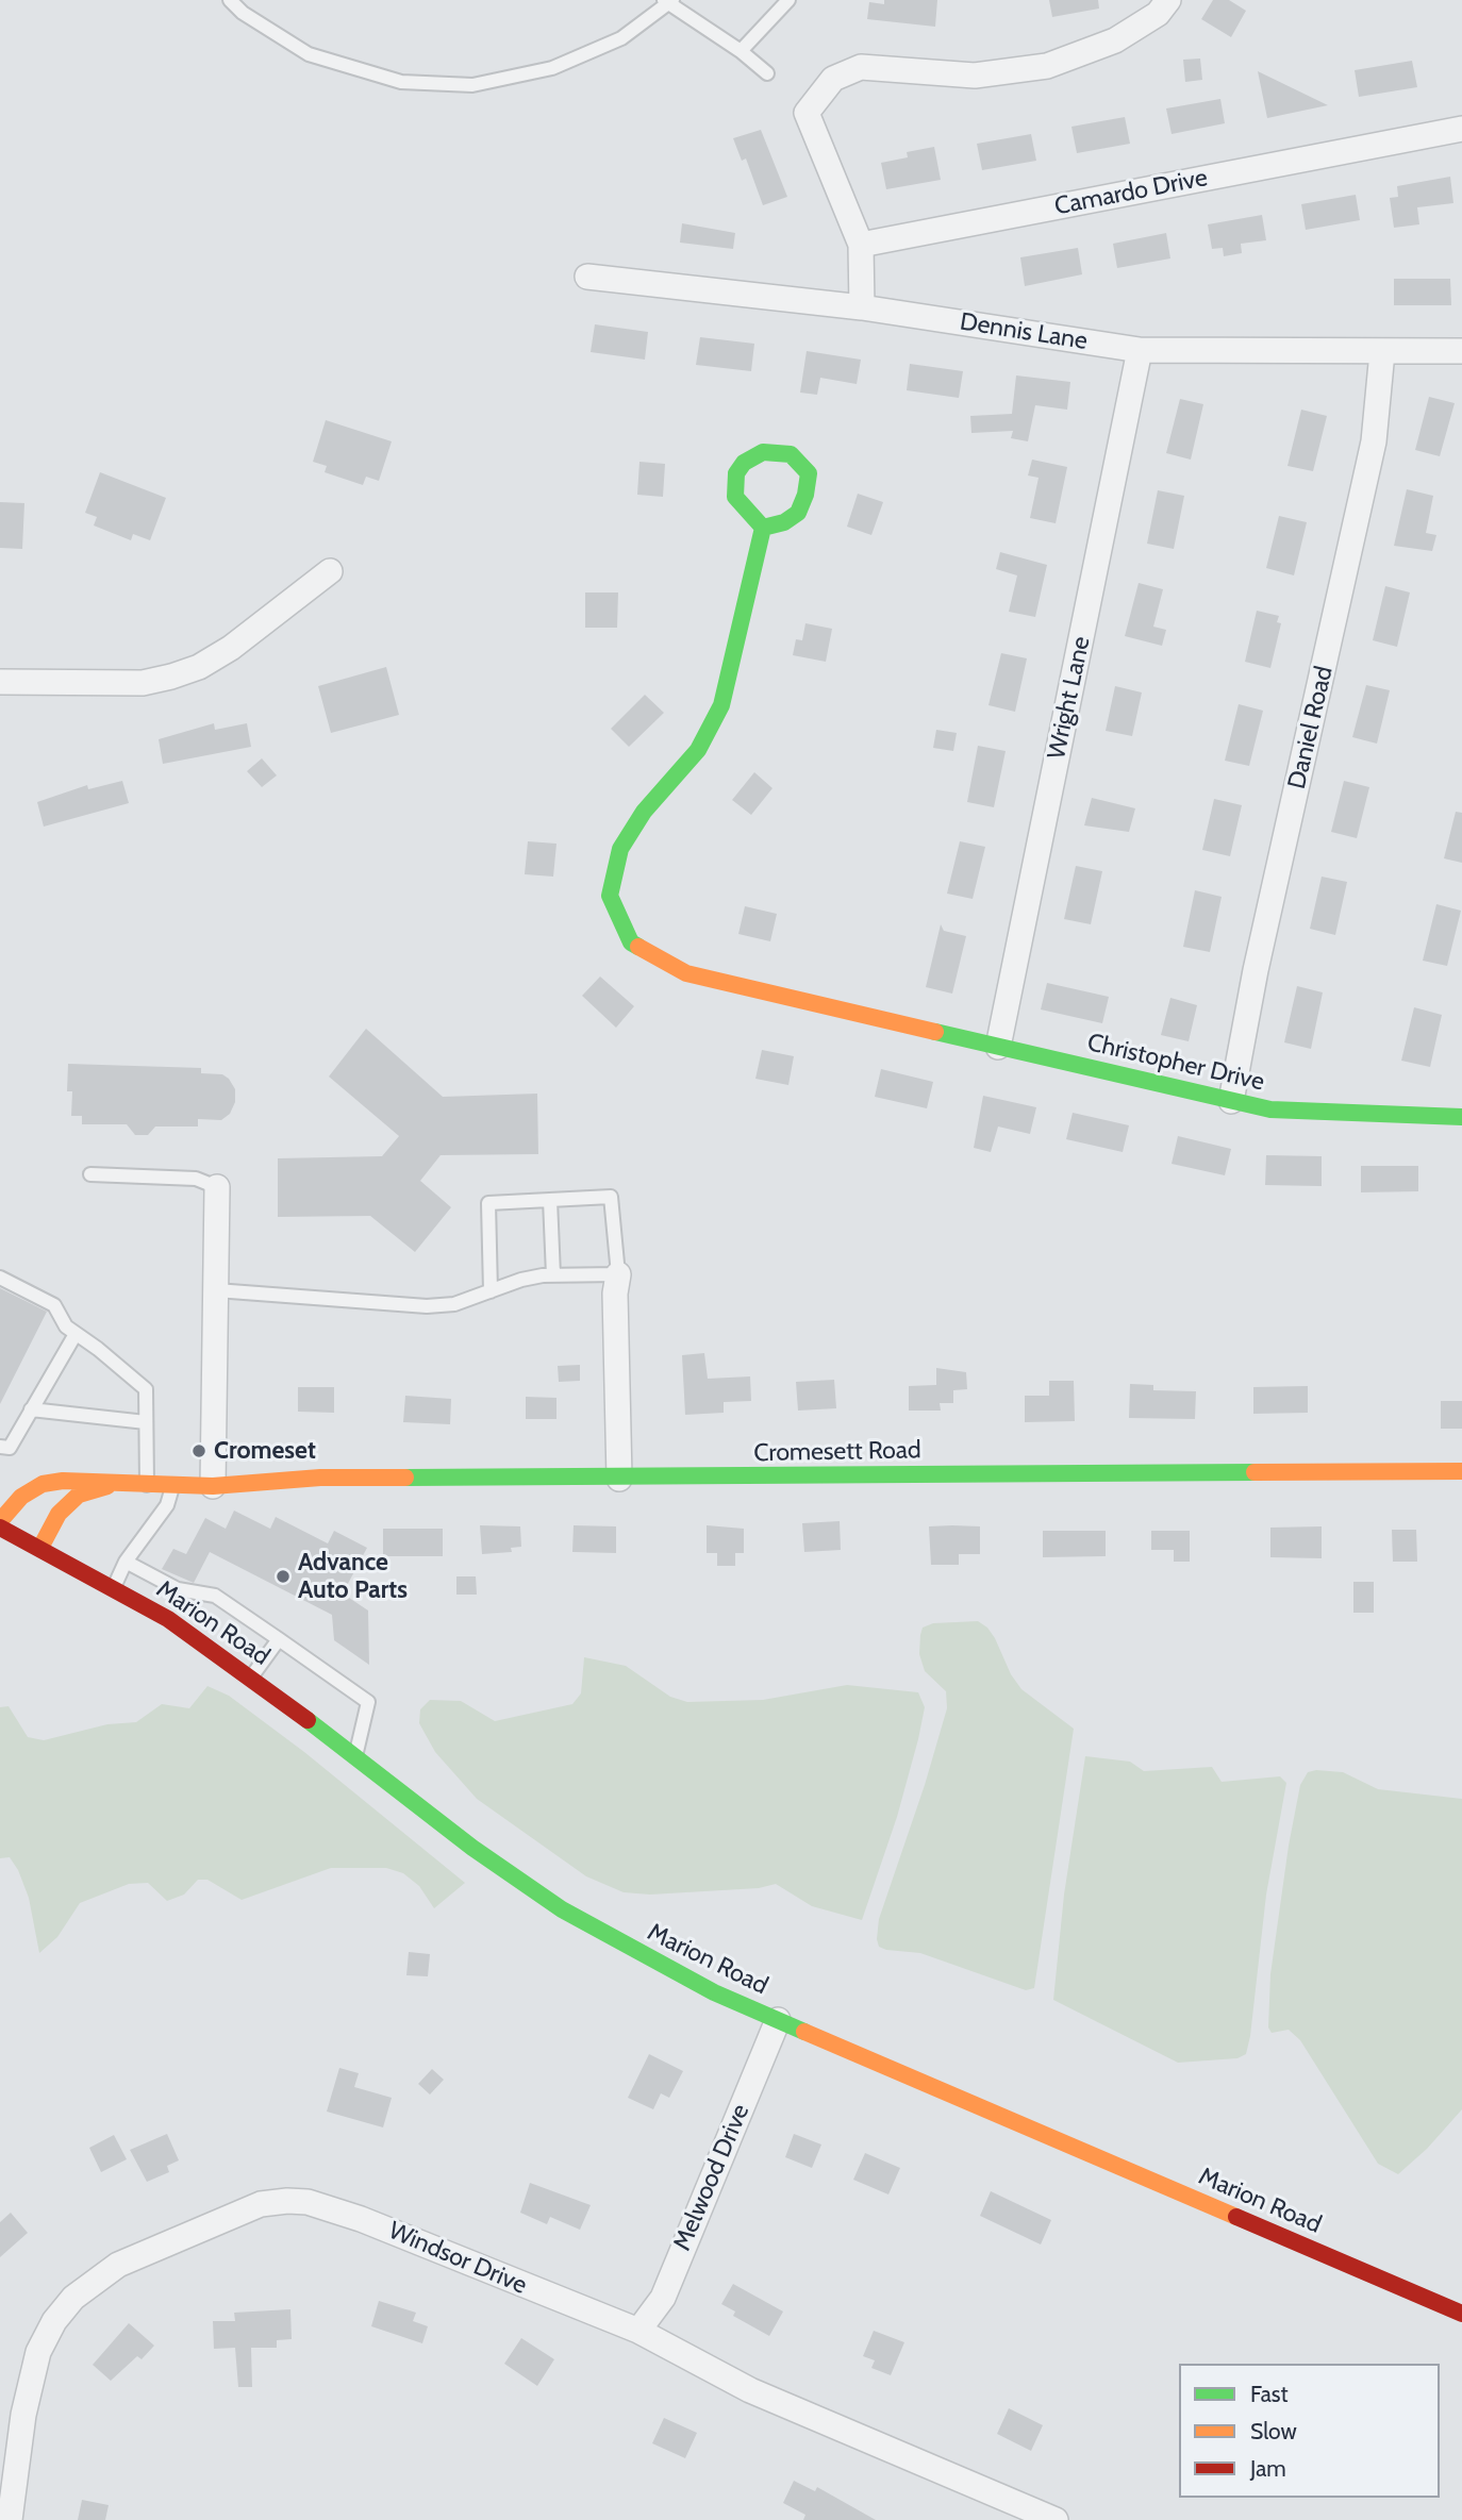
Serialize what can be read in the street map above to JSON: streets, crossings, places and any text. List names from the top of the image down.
{
  "streets": {
    "street": [
      "Camardo Drive",
      "Dennis Lane",
      "Wright Lane",
      "Daniel Road",
      "Christopher Drive",
      "Cromesett Road",
      "Marion Road",
      "Melwood Drive",
      "Windsor Drive"
    ]
  },
  "crossings": [
    ["Dennis Lane", "Wright Lane"],
    ["Dennis Lane", "Daniel Road"],
    ["Wright Lane", "Christopher Drive"],
    ["Daniel Road", "Christopher Drive"],
    ["Marion Road", "Melwood Drive"],
    ["Melwood Drive", "Windsor Drive"]
  ],
  "places": ["Cromeset", "Advance Auto Parts"],
  "legend": ["Fast", "Slow", "Jam"]
}
